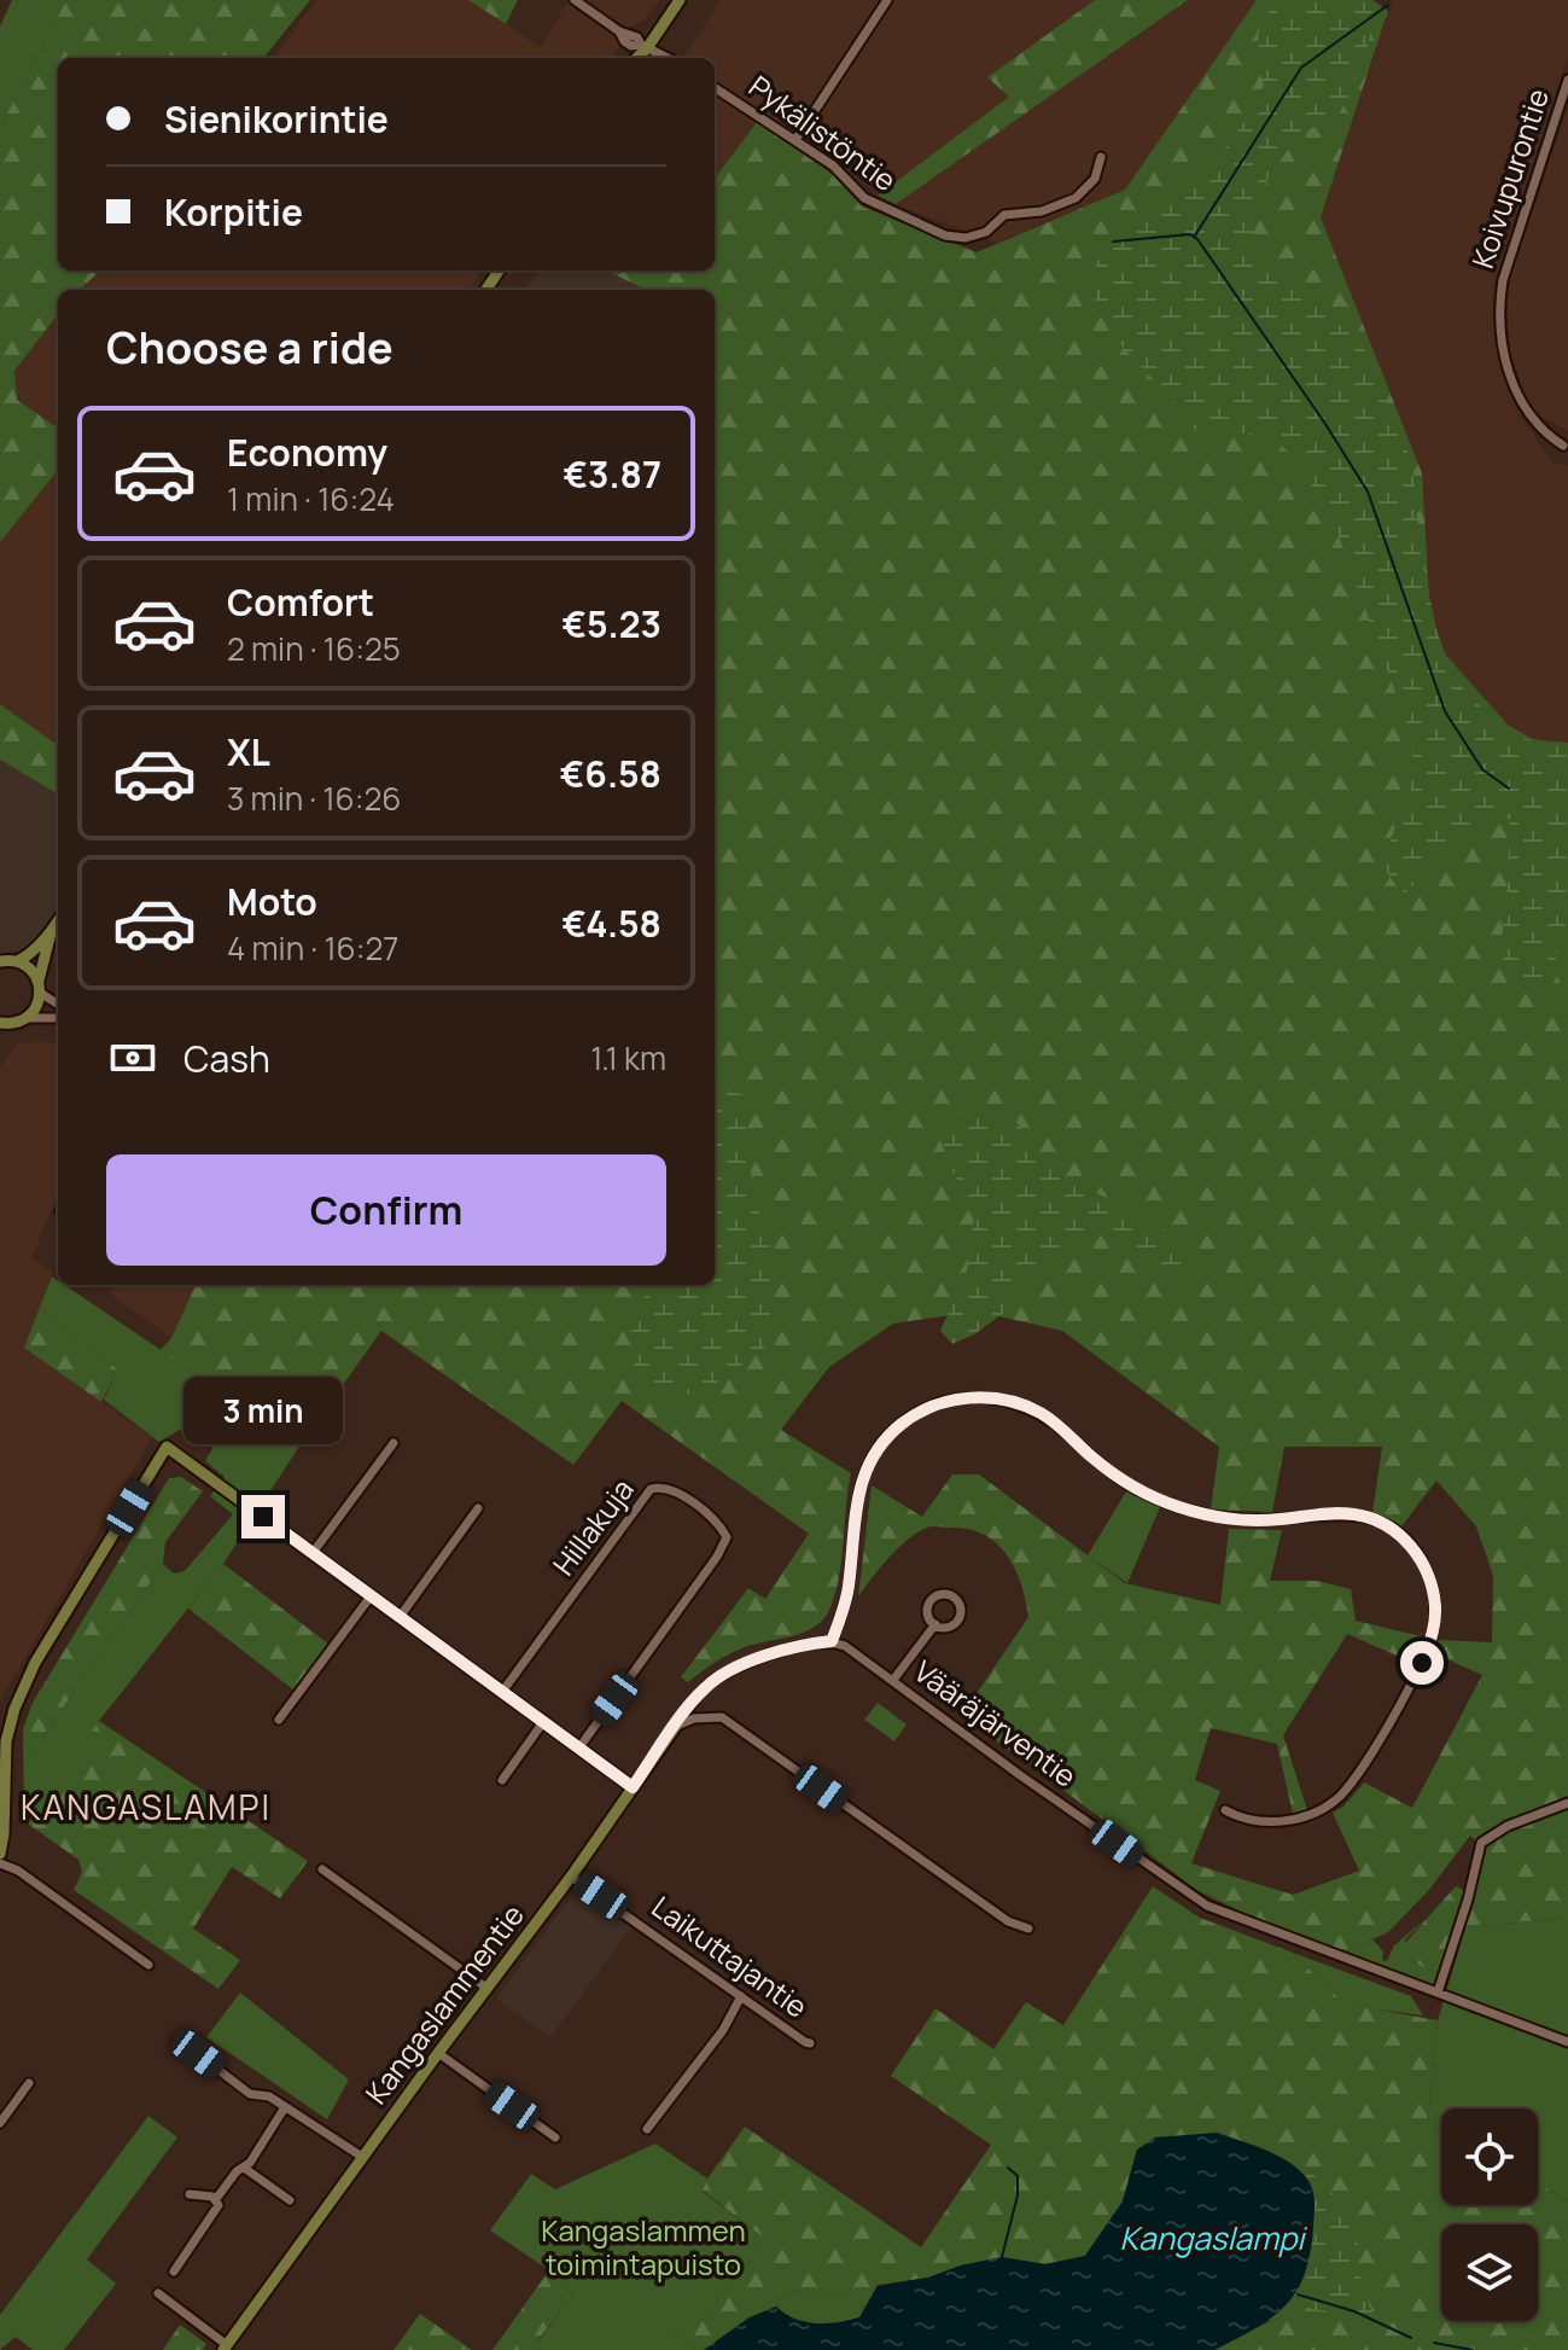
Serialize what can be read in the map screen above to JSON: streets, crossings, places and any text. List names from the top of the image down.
{
  "streets": {
    "street": [
      "Pykälistöntie",
      "Koivupurontie",
      "Hillakuja",
      "Vääräjärventie",
      "Laikuttajantie",
      "Kangaslammentie"
    ]
  },
  "crossings": [
    ["Vääräjärventie", "Kangaslammentie"],
    ["Laikuttajantie", "Kangaslammentie"]
  ],
  "districts": ["KANGASLAMPI"],
  "water": ["Kangaslampi"],
  "parks": ["Kangaslammen toimintapuisto"],
  "page": {
    "banner": ["Sienikorintie", "Korpitie"],
    "heading": "Choose a ride",
    "list": [
      {
        "name": "Economy",
        "note": "1 min · 16:24",
        "value": "€3.87"
      },
      {
        "name": "Comfort",
        "note": "2 min · 16:25",
        "value": "€5.23"
      },
      {
        "name": "XL",
        "note": "3 min · 16:26",
        "value": "€6.58"
      },
      {
        "name": "Moto",
        "note": "4 min · 16:27",
        "value": "€4.58"
      }
    ],
    "pay": ["Cash", "1.1 km"],
    "buttons": "Confirm",
    "bubble": "3 min"
  }
}
